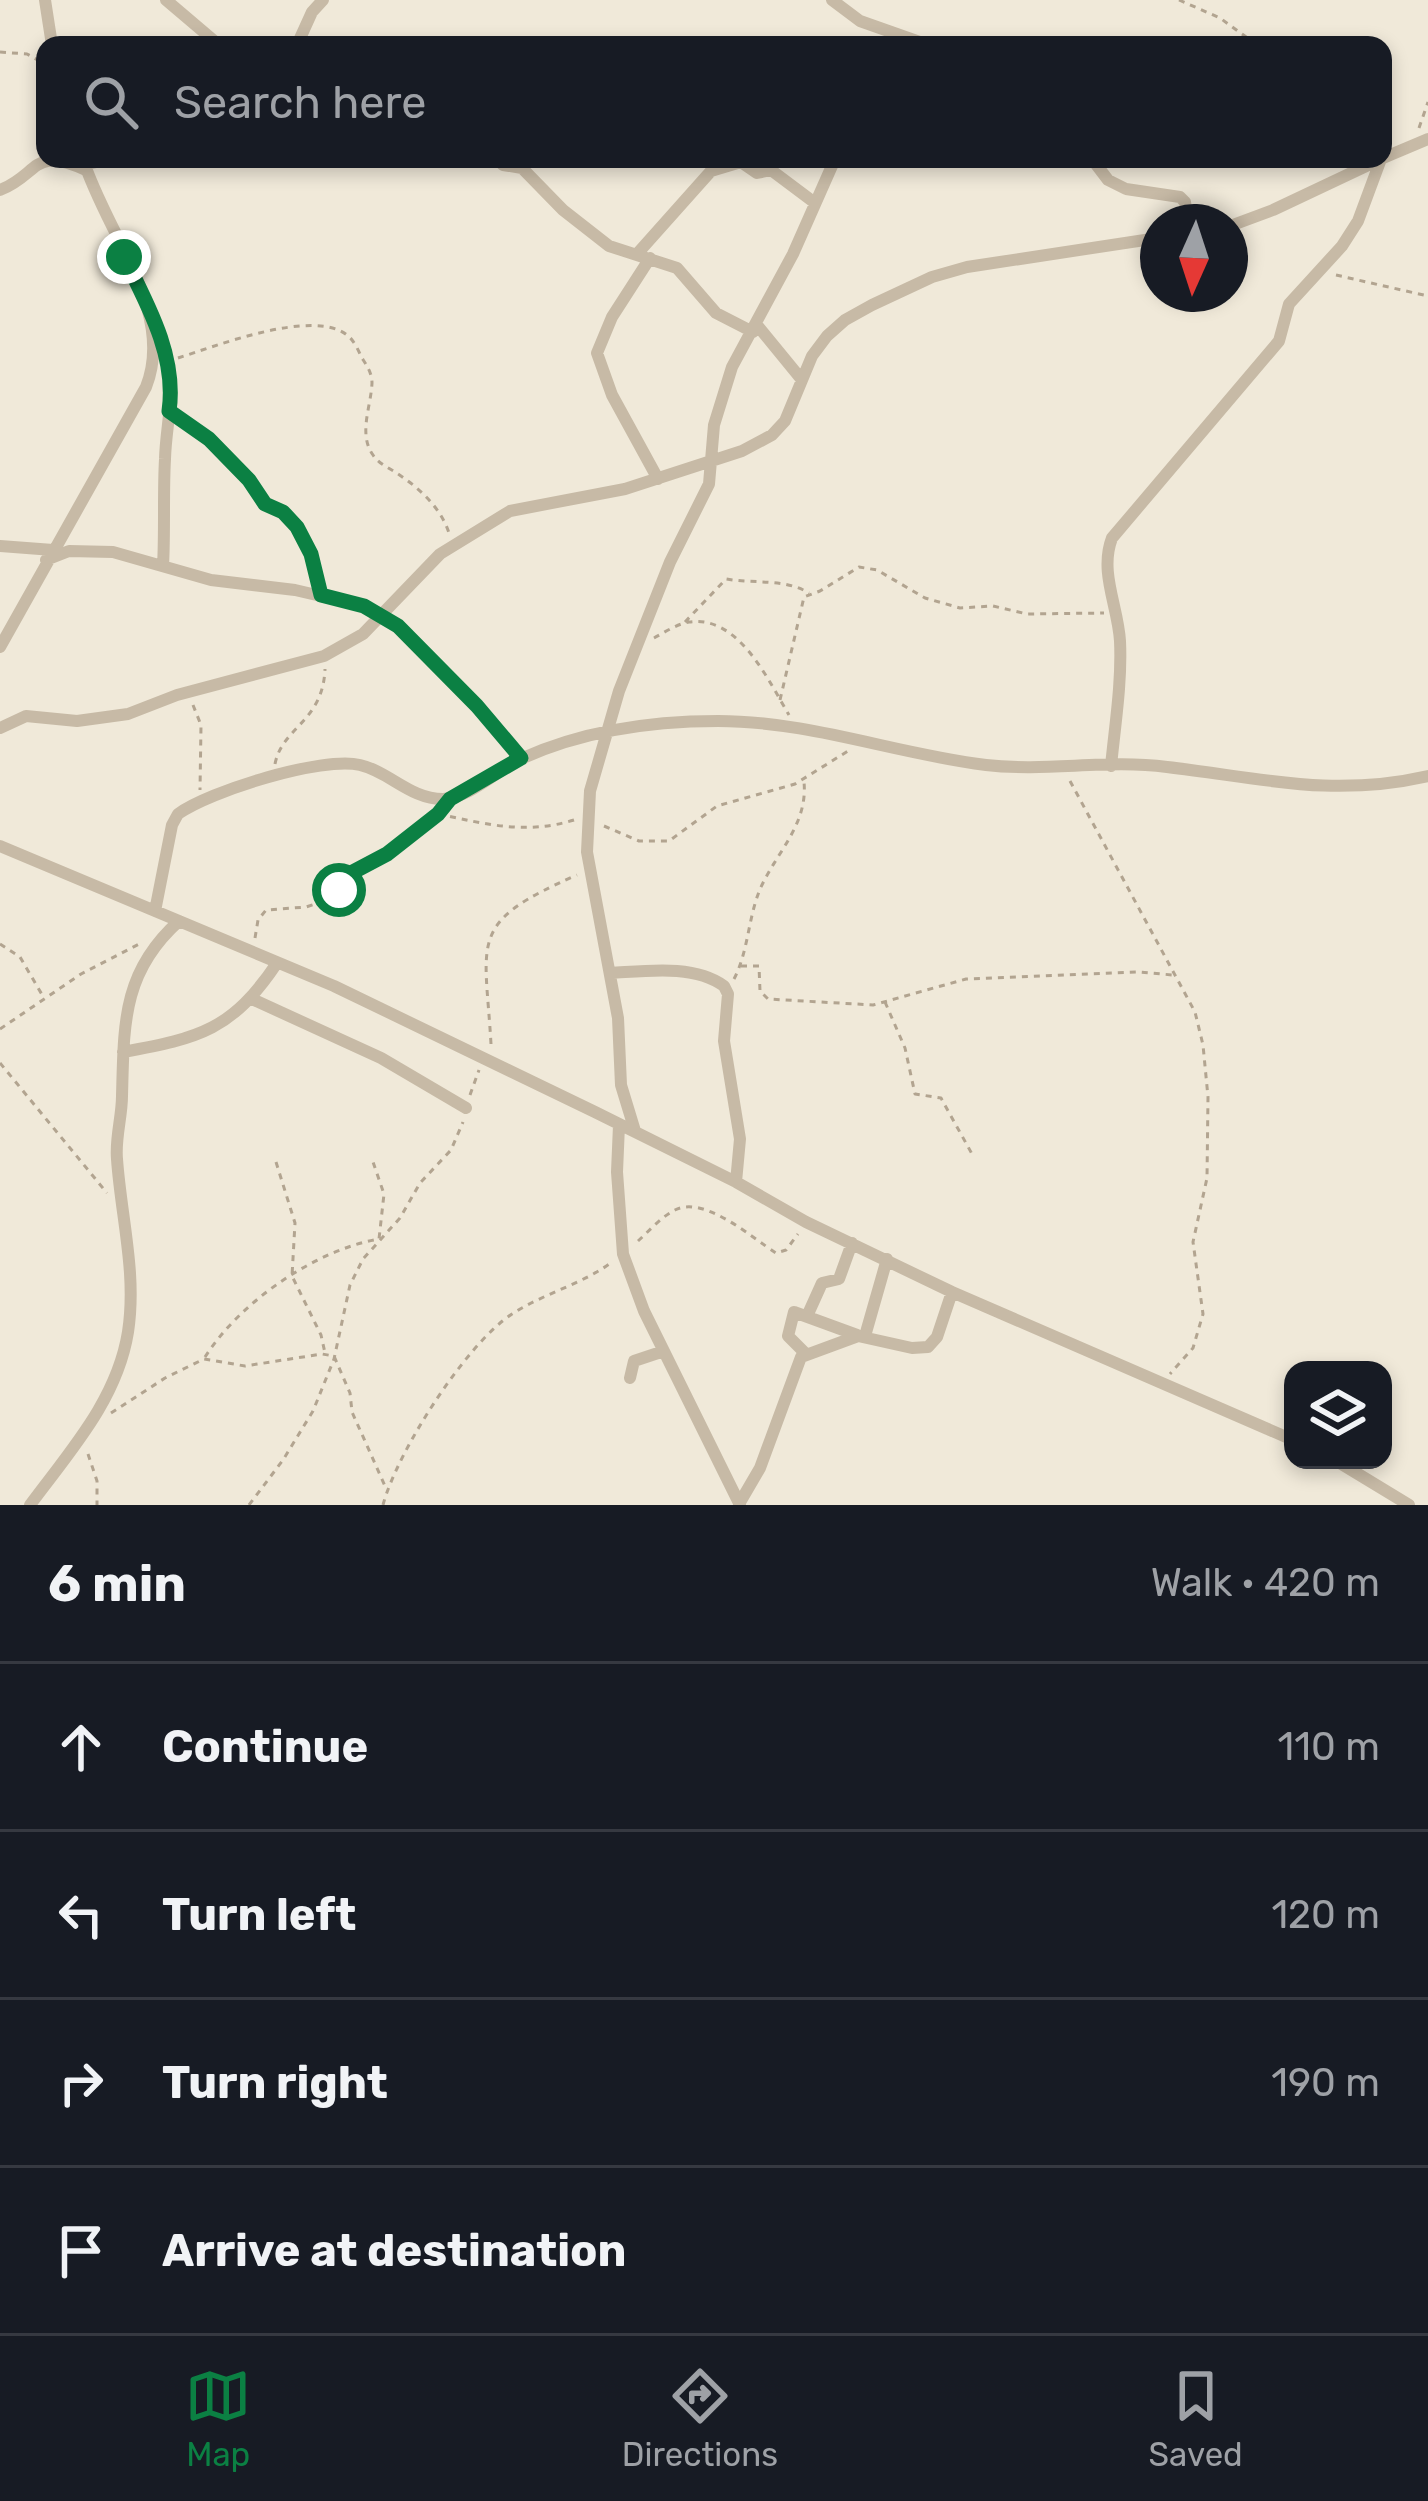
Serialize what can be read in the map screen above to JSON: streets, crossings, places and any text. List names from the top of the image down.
{
  "north": "bottom",
  "page": {
    "search": "Search here",
    "heading": ["6 min", "Walk · 420 m"],
    "list": [
      ["Continue", "110 m"],
      ["Turn left", "120 m"],
      ["Turn right", "190 m"],
      "Arrive at destination"
    ],
    "nav": ["Map", "Directions", "Saved"]
  }
}
